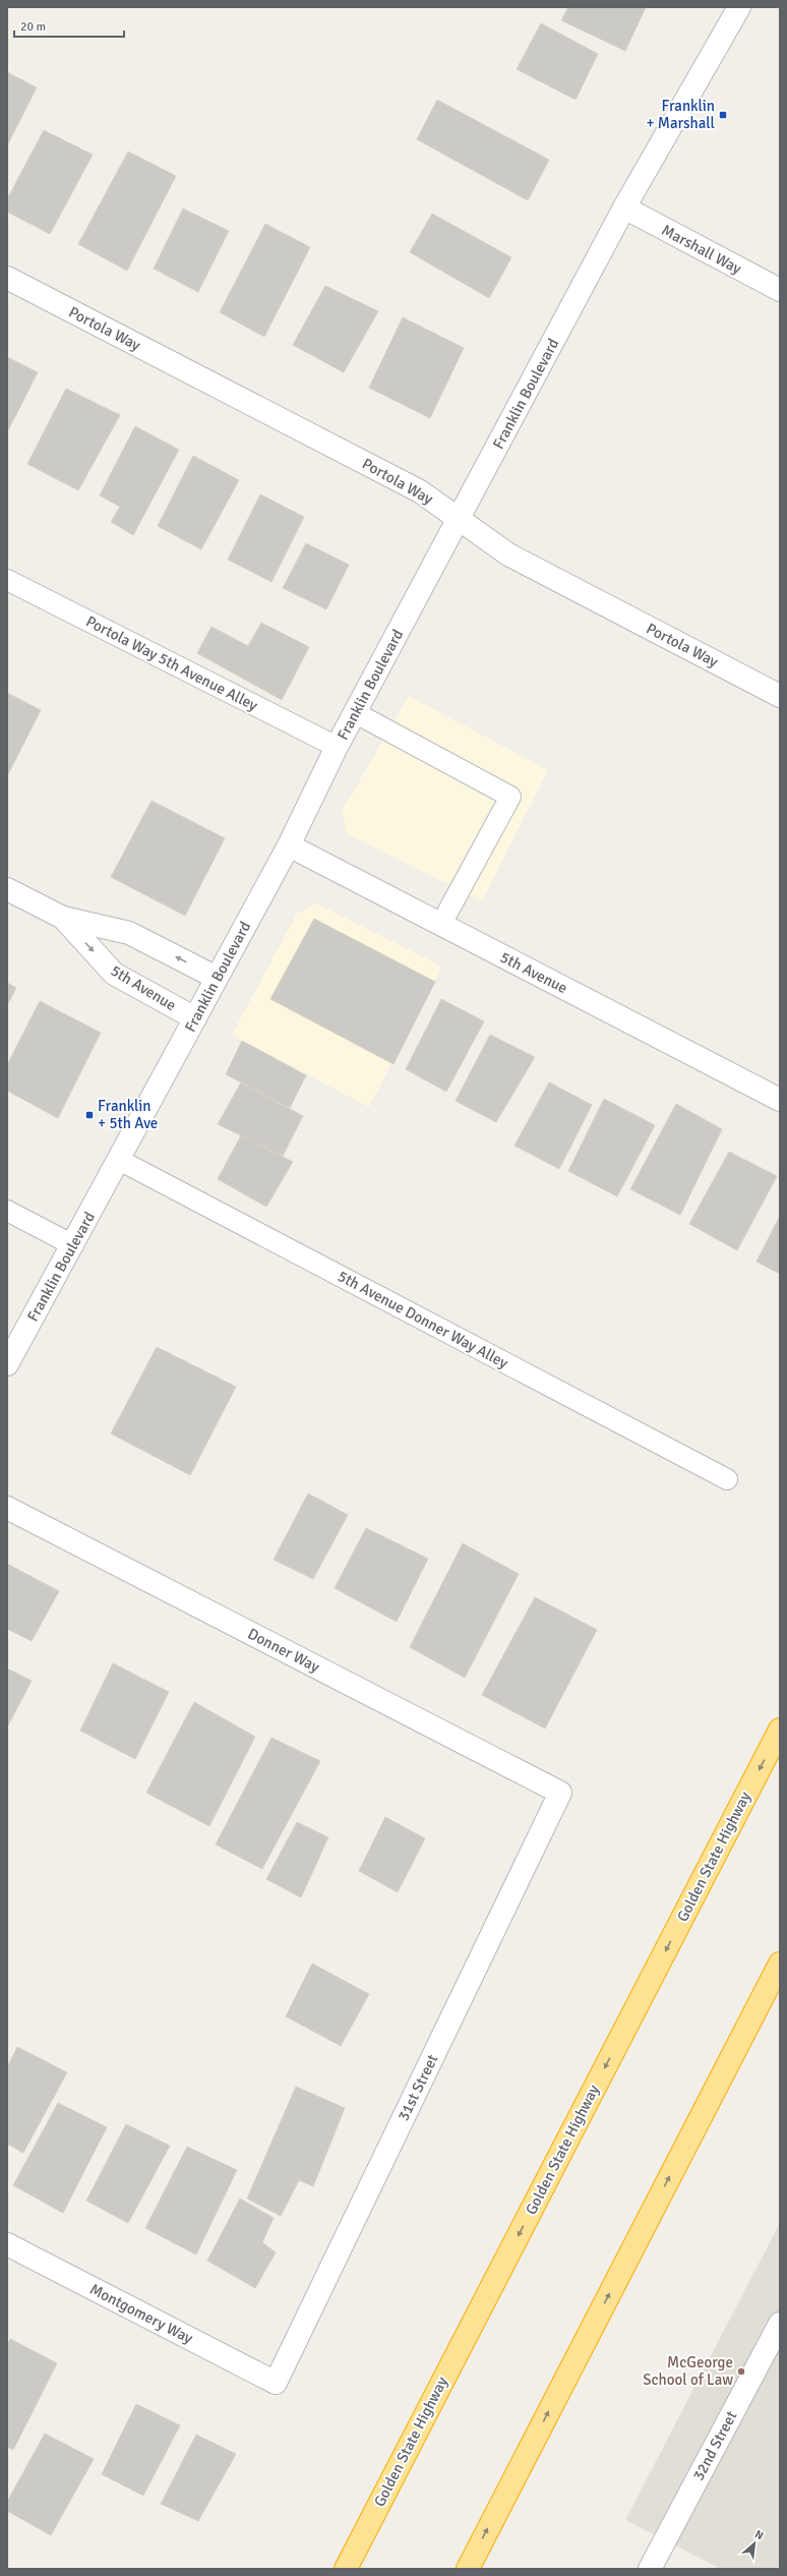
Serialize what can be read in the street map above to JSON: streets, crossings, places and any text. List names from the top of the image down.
{
  "streets": {
    "highway": ["Golden State Highway"],
    "street": [
      "Marshall Way",
      "Portola Way",
      "Franklin Boulevard",
      "5th Avenue",
      "Donner Way",
      "31st Street",
      "Montgomery Way",
      "32nd Street"
    ],
    "lane": ["Portola Way 5th Avenue Alley", "5th Avenue Donner Way Alley"]
  },
  "crossings": [
    ["Marshall Way", "Franklin Boulevard"],
    ["Portola Way", "Franklin Boulevard"],
    ["Franklin Boulevard", "Portola Way 5th Avenue Alley"],
    ["Franklin Boulevard", "5th Avenue"],
    ["Franklin Boulevard", "5th Avenue Donner Way Alley"],
    ["Donner Way", "31st Street"],
    ["31st Street", "Montgomery Way"]
  ],
  "places": {
    "transit": ["Franklin + Marshall", "Franklin + 5th Ave"],
    "other": ["McGeorge School of Law"]
  },
  "scale_bar": "20 m",
  "north": "top right"
}
